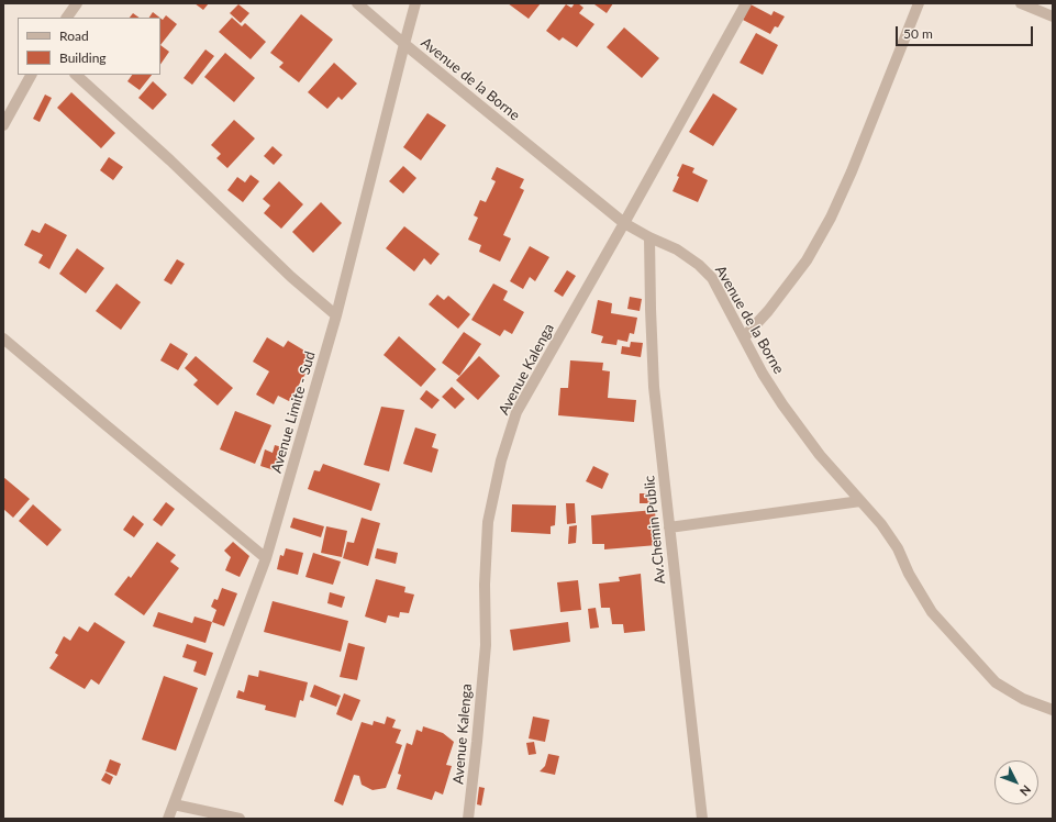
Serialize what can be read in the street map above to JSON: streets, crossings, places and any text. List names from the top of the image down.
{
  "streets": {
    "street": [
      "Avenue de la Borne",
      "Avenue Kalenga",
      "Avenue Limite - Sud",
      "Av.Chemin Public"
    ]
  },
  "crossings": [
    ["Avenue de la Borne", "Avenue Kalenga"],
    ["Avenue de la Borne", "Avenue Limite - Sud"],
    ["Avenue de la Borne", "Av.Chemin Public"]
  ],
  "legend": ["Road", "Building"],
  "scale_bar": "50 m",
  "north": "bottom right"
}
